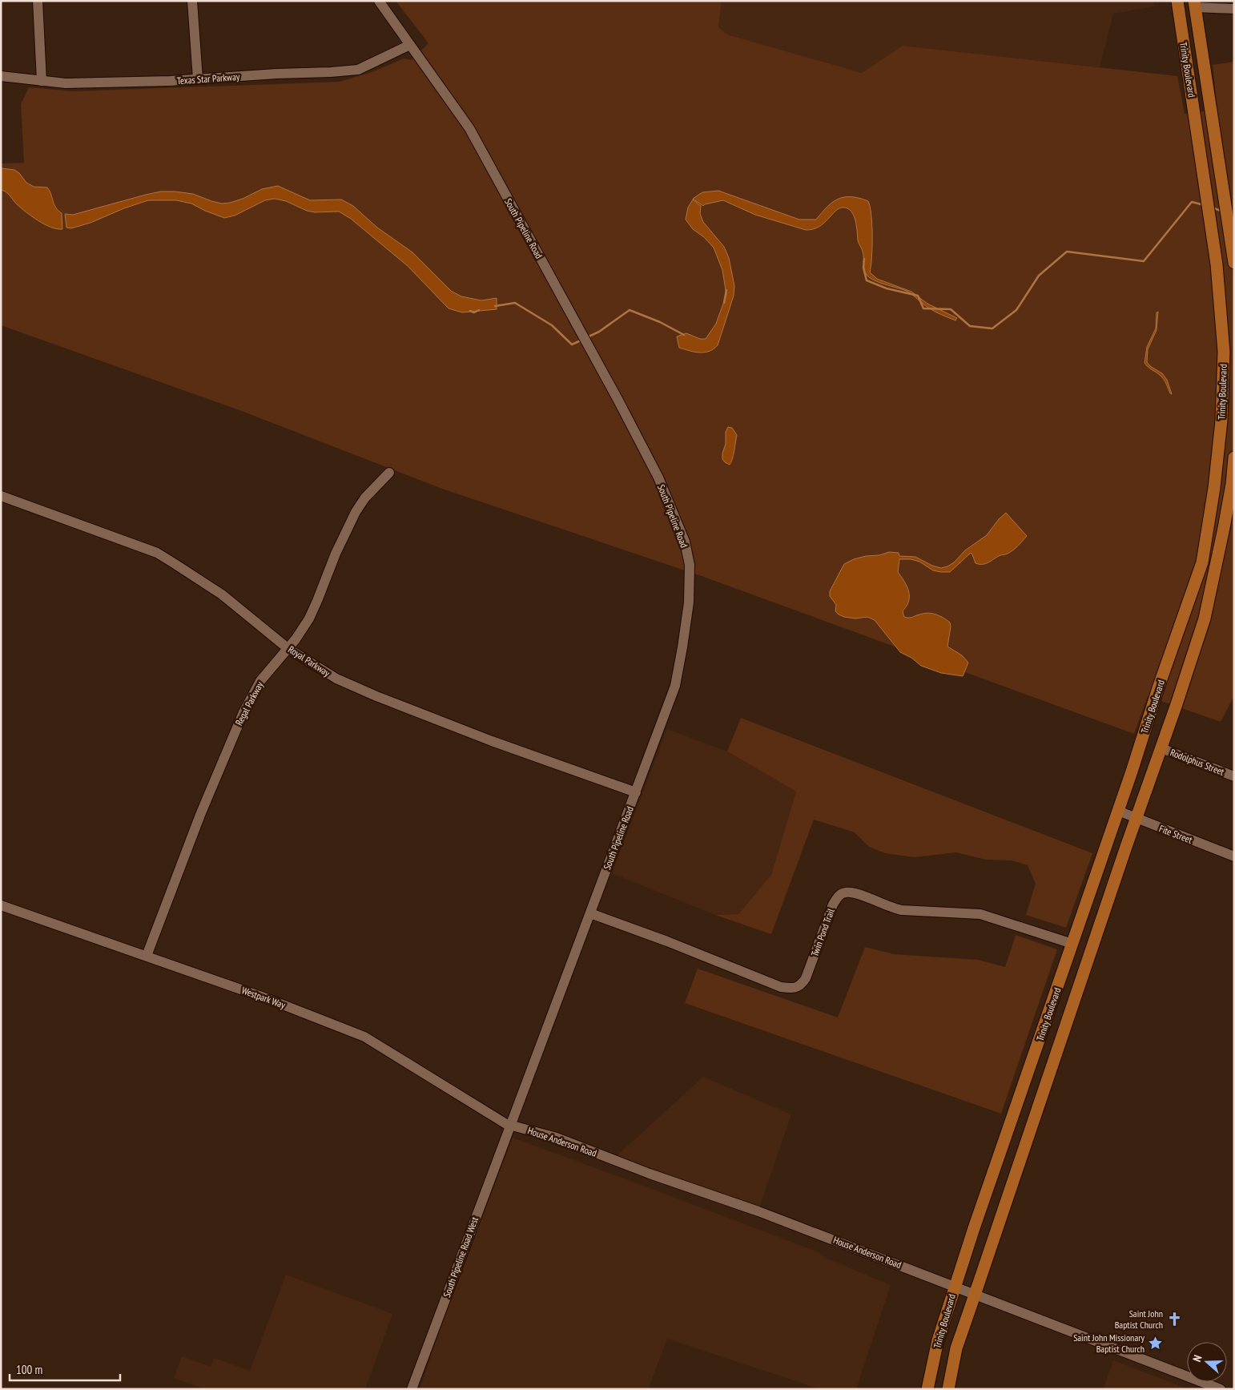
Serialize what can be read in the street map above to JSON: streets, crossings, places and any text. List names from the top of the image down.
{
  "streets": {
    "main road": ["Trinity Boulevard"],
    "street": [
      "Texas Star Parkway",
      "South Pipeline Road",
      "Royal Parkway",
      "Regal Parkway",
      "Rodolphus Street",
      "Fite Street",
      "Twin Pond Trail",
      "Westpark Way",
      "House Anderson Road",
      "South Pipeline Road West"
    ]
  },
  "crossings": [
    ["Trinity Boulevard", "Rodolphus Street"],
    ["Trinity Boulevard", "Fite Street"],
    ["Trinity Boulevard", "Twin Pond Trail"],
    ["Trinity Boulevard", "House Anderson Road"],
    ["Texas Star Parkway", "South Pipeline Road"],
    ["South Pipeline Road", "Royal Parkway"],
    ["South Pipeline Road", "Twin Pond Trail"],
    ["South Pipeline Road", "Westpark Way"],
    ["South Pipeline Road", "House Anderson Road"],
    ["South Pipeline Road", "South Pipeline Road West"],
    ["Royal Parkway", "Regal Parkway"],
    ["Regal Parkway", "Westpark Way"],
    ["Westpark Way", "House Anderson Road"],
    ["Westpark Way", "South Pipeline Road West"],
    ["House Anderson Road", "South Pipeline Road West"]
  ],
  "places": {
    "church": ["Saint John Baptist Church"],
    "place": ["Saint John Missionary Baptist Church"]
  },
  "scale_bar": "100 m",
  "north": "left"
}
